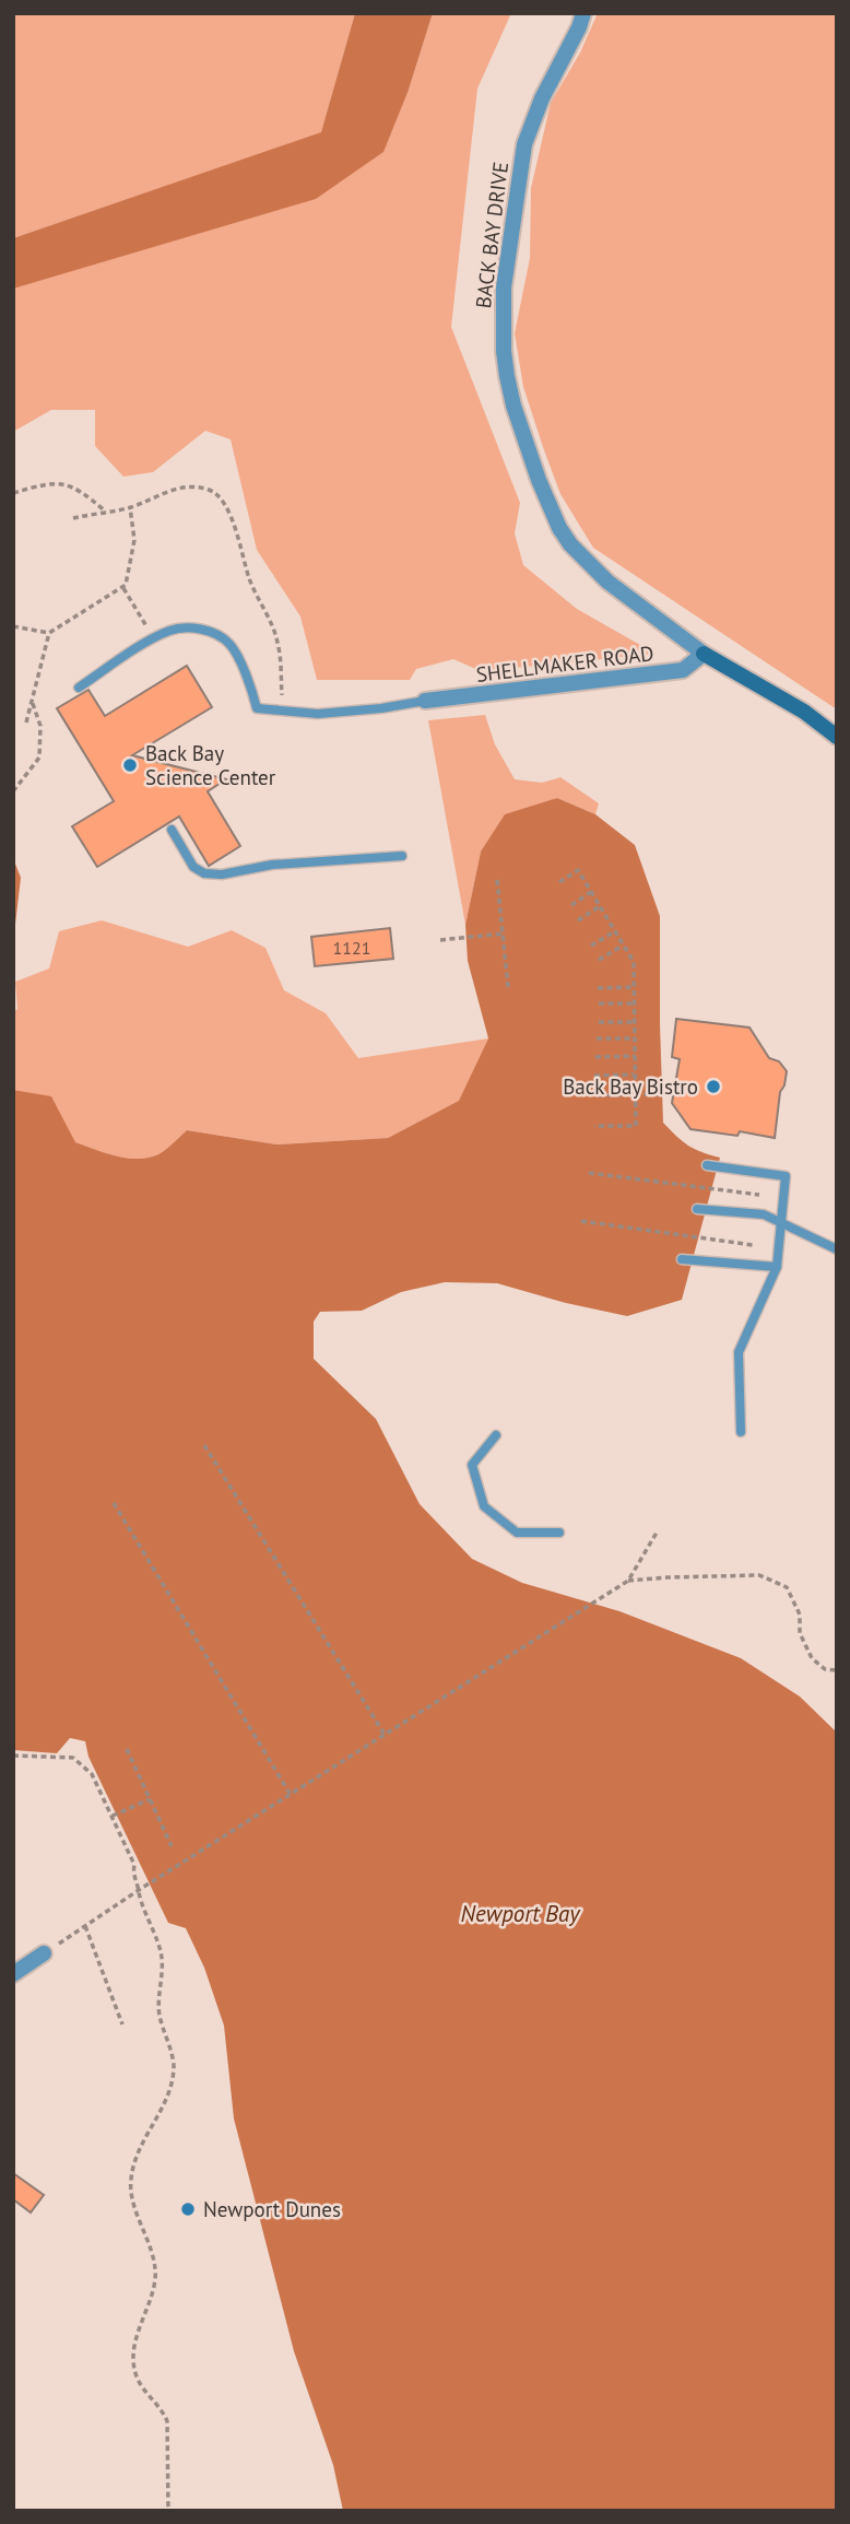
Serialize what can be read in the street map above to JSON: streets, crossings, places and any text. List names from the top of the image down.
{
  "streets": {
    "street": ["BACK BAY DRIVE", "SHELLMAKER ROAD"]
  },
  "crossings": [
    ["BACK BAY DRIVE", "SHELLMAKER ROAD"]
  ],
  "water": ["Newport Bay"],
  "places": ["Back Bay Science Center", "Back Bay Bistro", "Newport Dunes"],
  "house_numbers": ["1121"]
}
